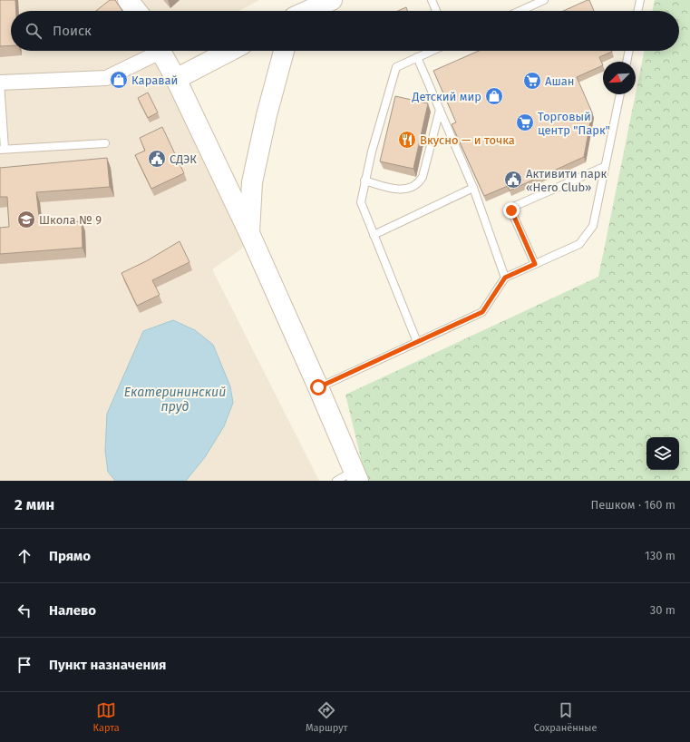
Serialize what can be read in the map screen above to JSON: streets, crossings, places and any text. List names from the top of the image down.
{
  "water": ["Екатерининский пруд"],
  "places": {
    "shop": ["Каравай", "Детский мир"],
    "supermarket": ["Ашан", "Торговый центр \"Парк\""],
    "restaurant": ["Вкусно — и точка"],
    "public building": ["СДЭК", "Активити парк «Hero Club»"],
    "school or university": ["Школа № 9"]
  },
  "north": "bottom left",
  "page": {
    "search": "Поиск",
    "heading": ["2 мин", "Пешком · 160 m"],
    "list": [
      ["Прямо", "130 m"],
      ["Налево", "30 m"],
      "Пункт назначения"
    ],
    "nav": ["Карта", "Маршрут", "Сохранённые"]
  }
}
